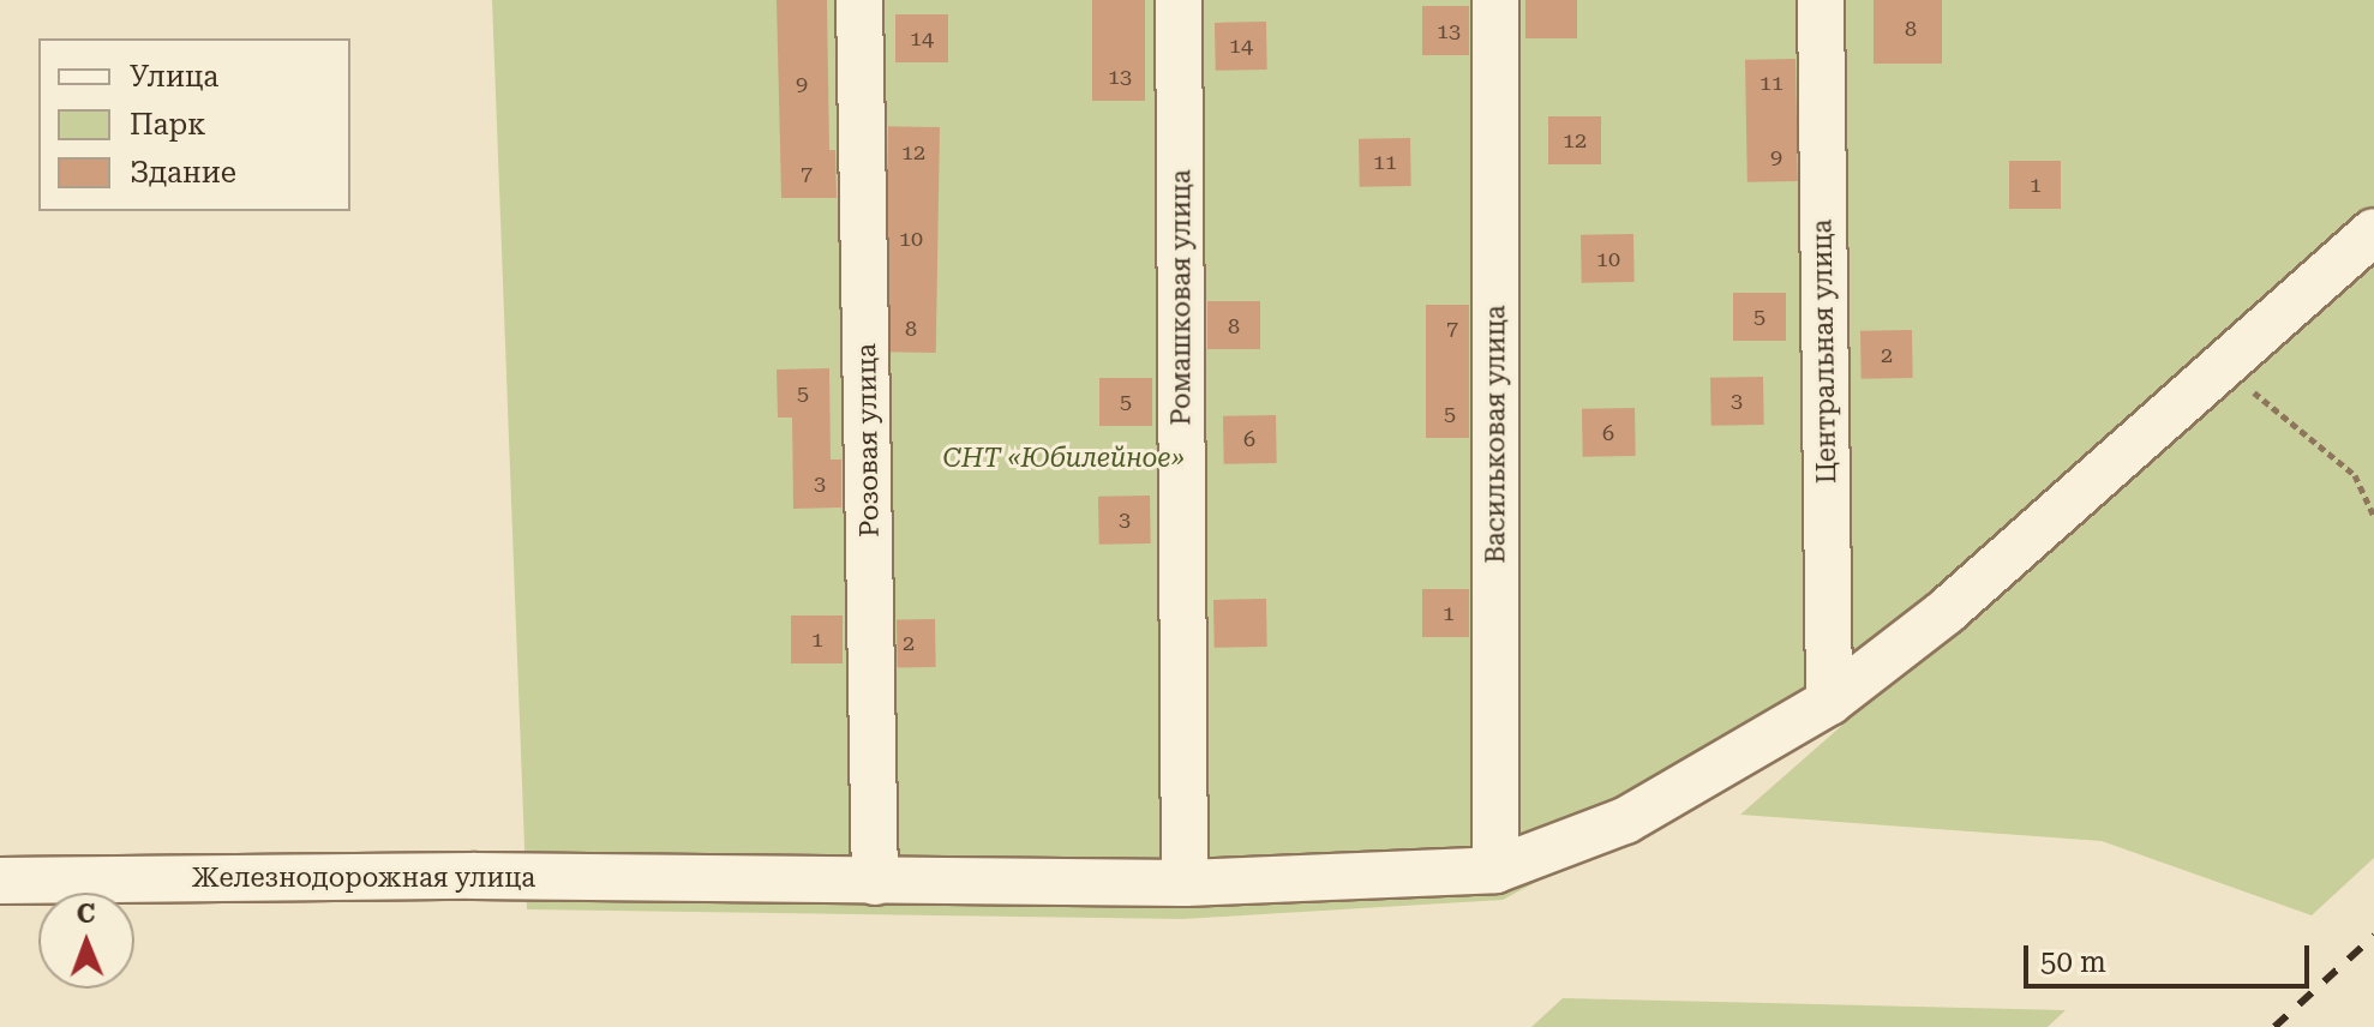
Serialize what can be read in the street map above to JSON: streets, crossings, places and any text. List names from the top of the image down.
{
  "streets": {
    "street": [
      "Ромашковая улица",
      "Центральная улица",
      "Васильковая улица",
      "Розовая улица",
      "Железнодорожная улица"
    ]
  },
  "crossings": [
    ["Ромашковая улица", "Железнодорожная улица"],
    ["Центральная улица", "Железнодорожная улица"],
    ["Васильковая улица", "Железнодорожная улица"],
    ["Розовая улица", "Железнодорожная улица"]
  ],
  "parks": ["СНТ «Юбилейное»"],
  "house_numbers": [
    "8",
    "13",
    "14",
    "14",
    "13",
    "11",
    "9",
    "12",
    "12",
    "9",
    "11",
    "7",
    "1",
    "10",
    "10",
    "5",
    "8",
    "8",
    "7",
    "2",
    "5",
    "3",
    "5",
    "5",
    "6",
    "6",
    "3",
    "3",
    "1",
    "1",
    "2"
  ],
  "legend": ["Улица", "Парк", "Здание"],
  "scale_bar": "50 m",
  "north": "top"
}
